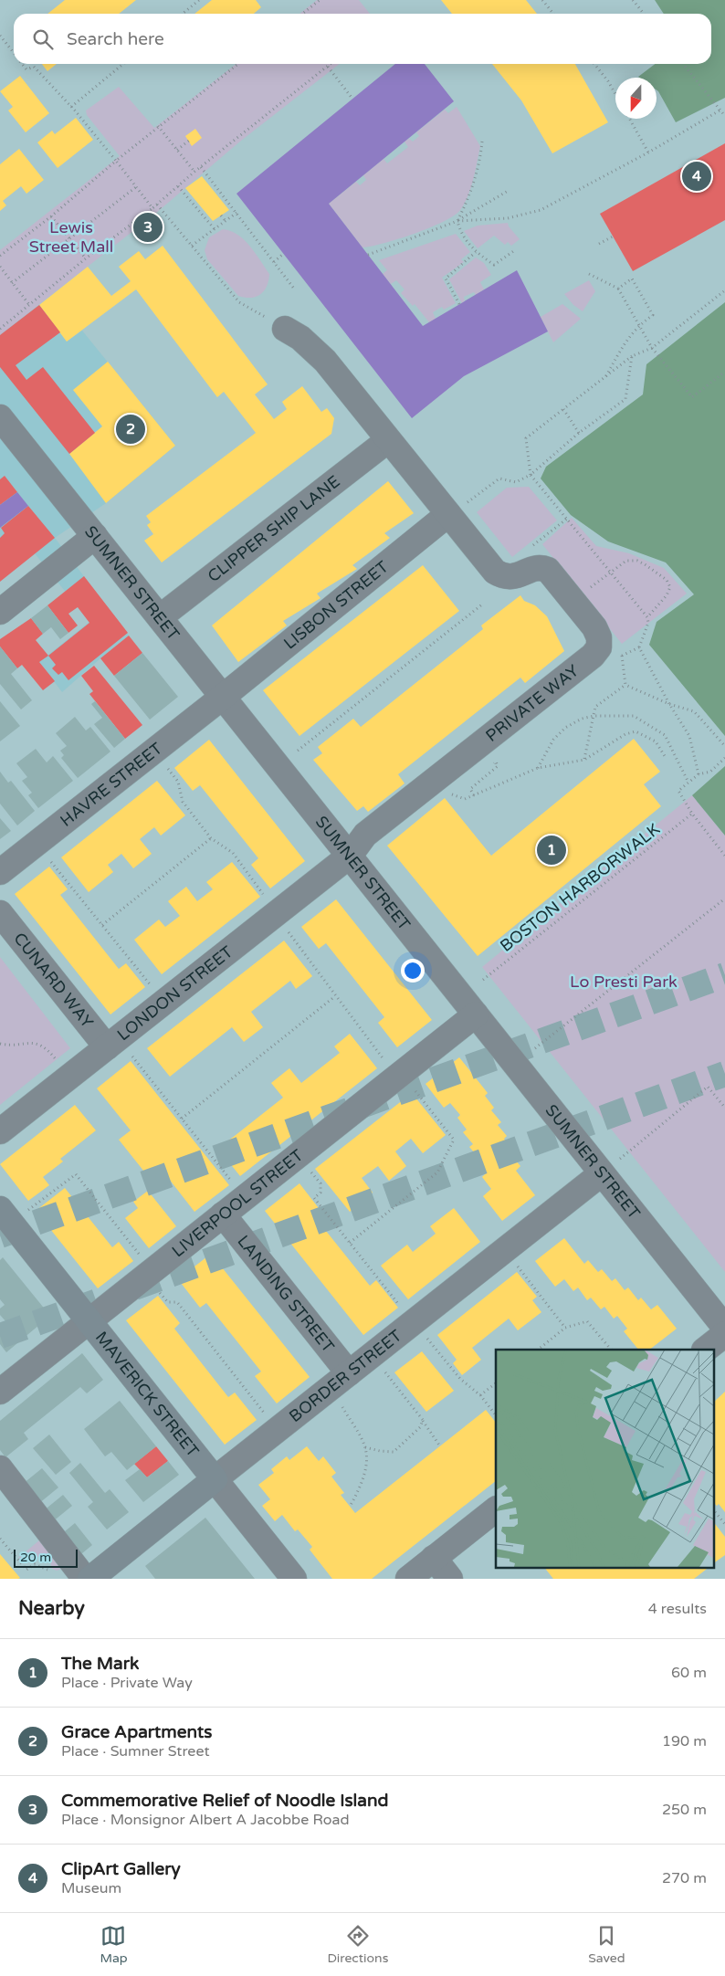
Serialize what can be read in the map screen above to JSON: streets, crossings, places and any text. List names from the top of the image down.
{
  "streets": {
    "main road": ["BORDER STREET", "MAVERICK STREET"],
    "street": [
      "CLIPPER SHIP LANE",
      "SUMNER STREET",
      "LISBON STREET",
      "PRIVATE WAY",
      "HAVRE STREET",
      "CUNARD WAY",
      "LONDON STREET",
      "LIVERPOOL STREET",
      "LANDING STREET"
    ],
    "path": ["BOSTON HARBORWALK"]
  },
  "crossings": [
    ["CLIPPER SHIP LANE", "SUMNER STREET"],
    ["SUMNER STREET", "LISBON STREET"],
    ["SUMNER STREET", "PRIVATE WAY"],
    ["SUMNER STREET", "HAVRE STREET"],
    ["SUMNER STREET", "LONDON STREET"],
    ["SUMNER STREET", "LIVERPOOL STREET"],
    ["SUMNER STREET", "BORDER STREET"],
    ["LISBON STREET", "PRIVATE WAY"],
    ["LISBON STREET", "HAVRE STREET"],
    ["PRIVATE WAY", "LONDON STREET"],
    ["CUNARD WAY", "LONDON STREET"],
    ["LIVERPOOL STREET", "LANDING STREET"],
    ["LIVERPOOL STREET", "MAVERICK STREET"],
    ["LANDING STREET", "BORDER STREET"],
    ["BORDER STREET", "MAVERICK STREET"]
  ],
  "parks": ["Lewis Street Mall", "Lo Presti Park"],
  "scale_bar": "20 m",
  "north": "bottom",
  "page": {
    "search": "Search here",
    "pins": [
      "4",
      "3",
      "2",
      "1"
    ],
    "scale": "20 m",
    "heading": ["Nearby", "4 results"],
    "list": [
      {
        "mark": "1",
        "name": "The Mark",
        "note": "Place · Private Way",
        "value": "60 m"
      },
      {
        "mark": "2",
        "name": "Grace Apartments",
        "note": "Place · Sumner Street",
        "value": "190 m"
      },
      {
        "mark": "3",
        "name": "Commemorative Relief of Noodle Island",
        "note": "Place · Monsignor Albert A Jacobbe Road",
        "value": "250 m"
      },
      {
        "mark": "4",
        "name": "ClipArt Gallery",
        "note": "Museum",
        "value": "270 m"
      }
    ],
    "nav": ["Map", "Directions", "Saved"]
  }
}
